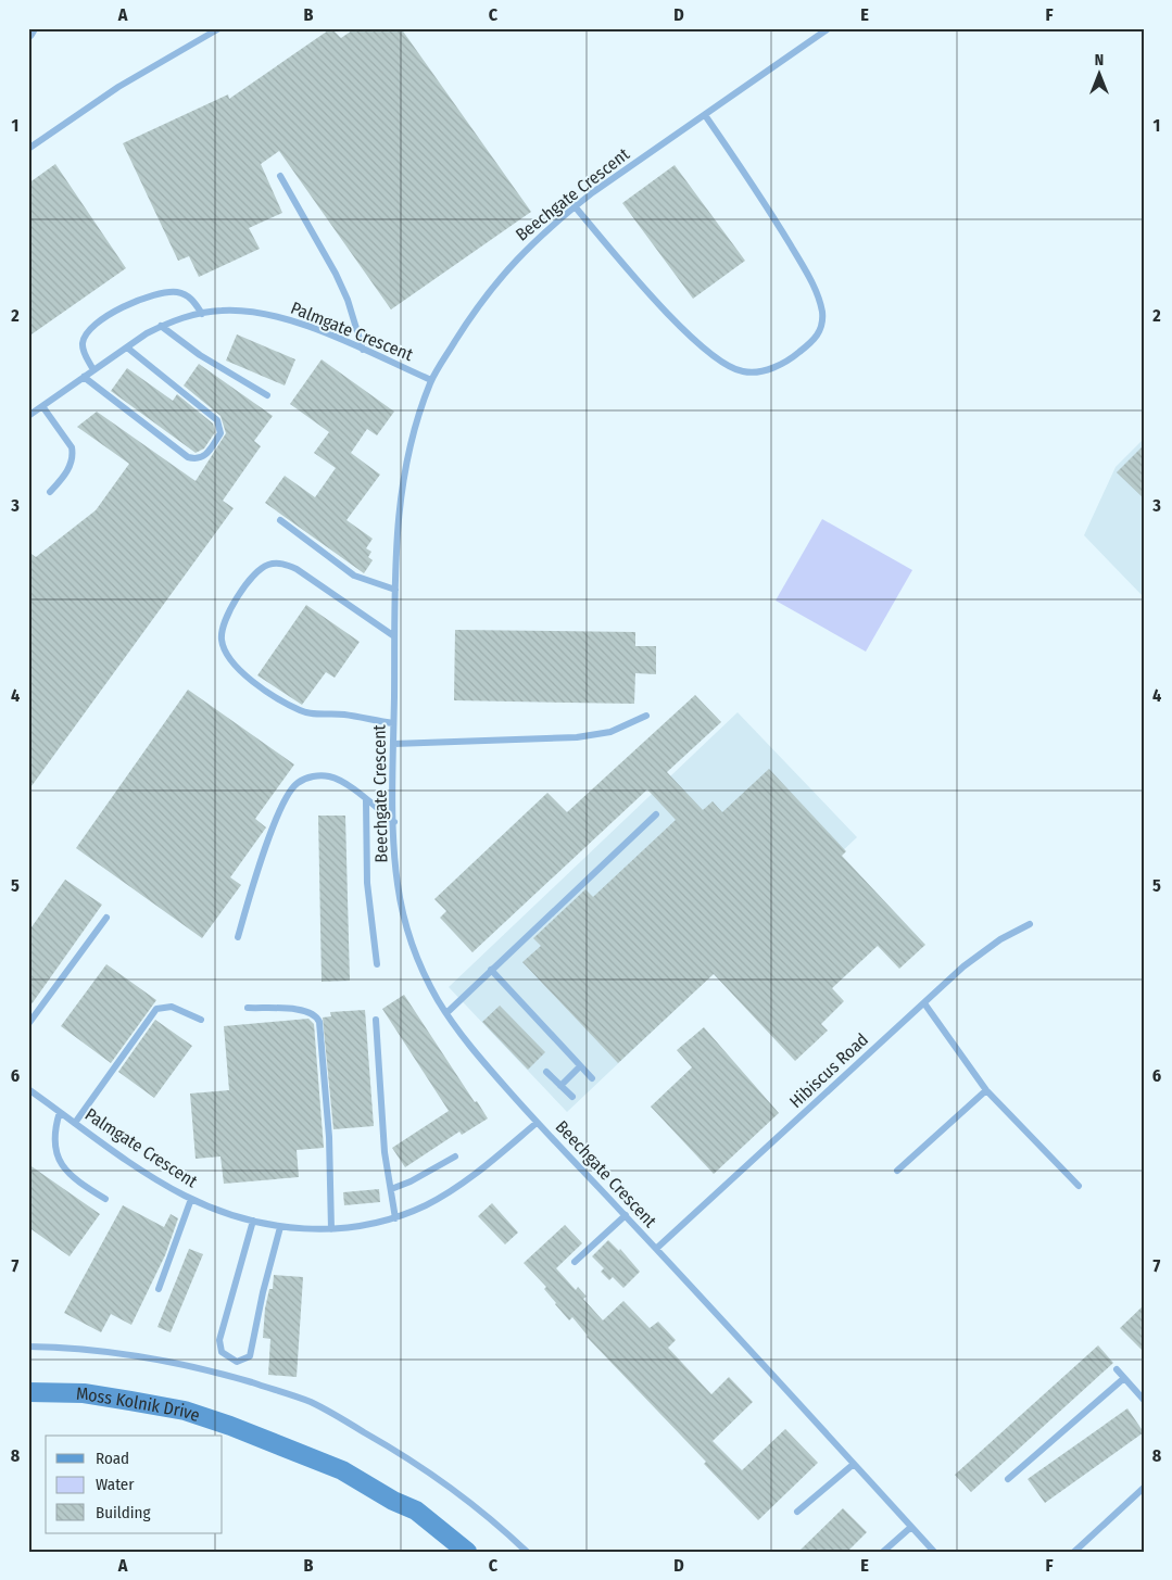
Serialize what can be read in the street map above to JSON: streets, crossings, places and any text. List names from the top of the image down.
{
  "streets": {
    "main road": ["Moss Kolnik Drive"],
    "lane": ["Beechgate Crescent", "Palmgate Crescent", "Hibiscus Road"]
  },
  "crossings": [
    ["Beechgate Crescent", "Palmgate Crescent"],
    ["Beechgate Crescent", "Hibiscus Road"]
  ],
  "legend": ["Road", "Water", "Building"],
  "north": "top",
  "grid": {
    "columns": [
      "A",
      "B",
      "C",
      "D",
      "E",
      "F"
    ],
    "rows": [
      "1",
      "2",
      "3",
      "4",
      "5",
      "6",
      "7",
      "8"
    ]
  }
}
